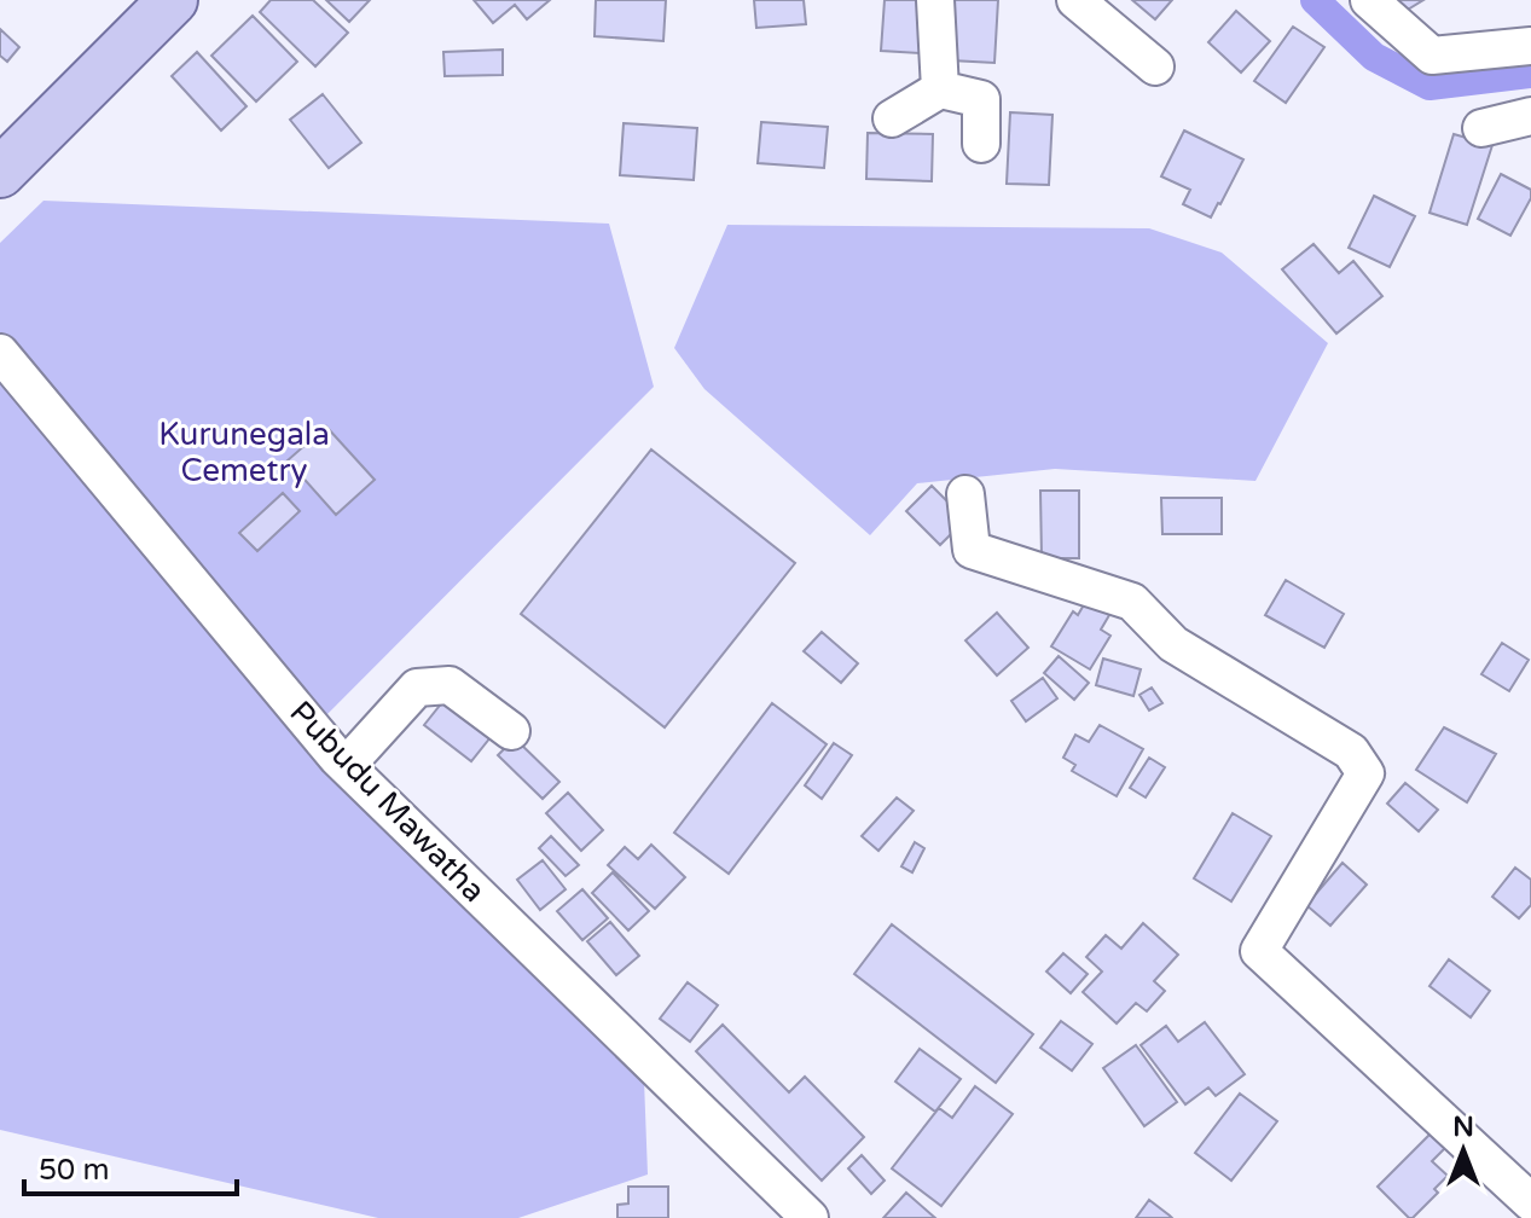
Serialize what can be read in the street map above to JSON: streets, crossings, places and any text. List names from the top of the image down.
{
  "streets": {
    "street": ["Pubudu Mawatha"]
  },
  "parks": ["Kurunegala Cemetry"],
  "scale_bar": "50 m",
  "north": "top"
}
